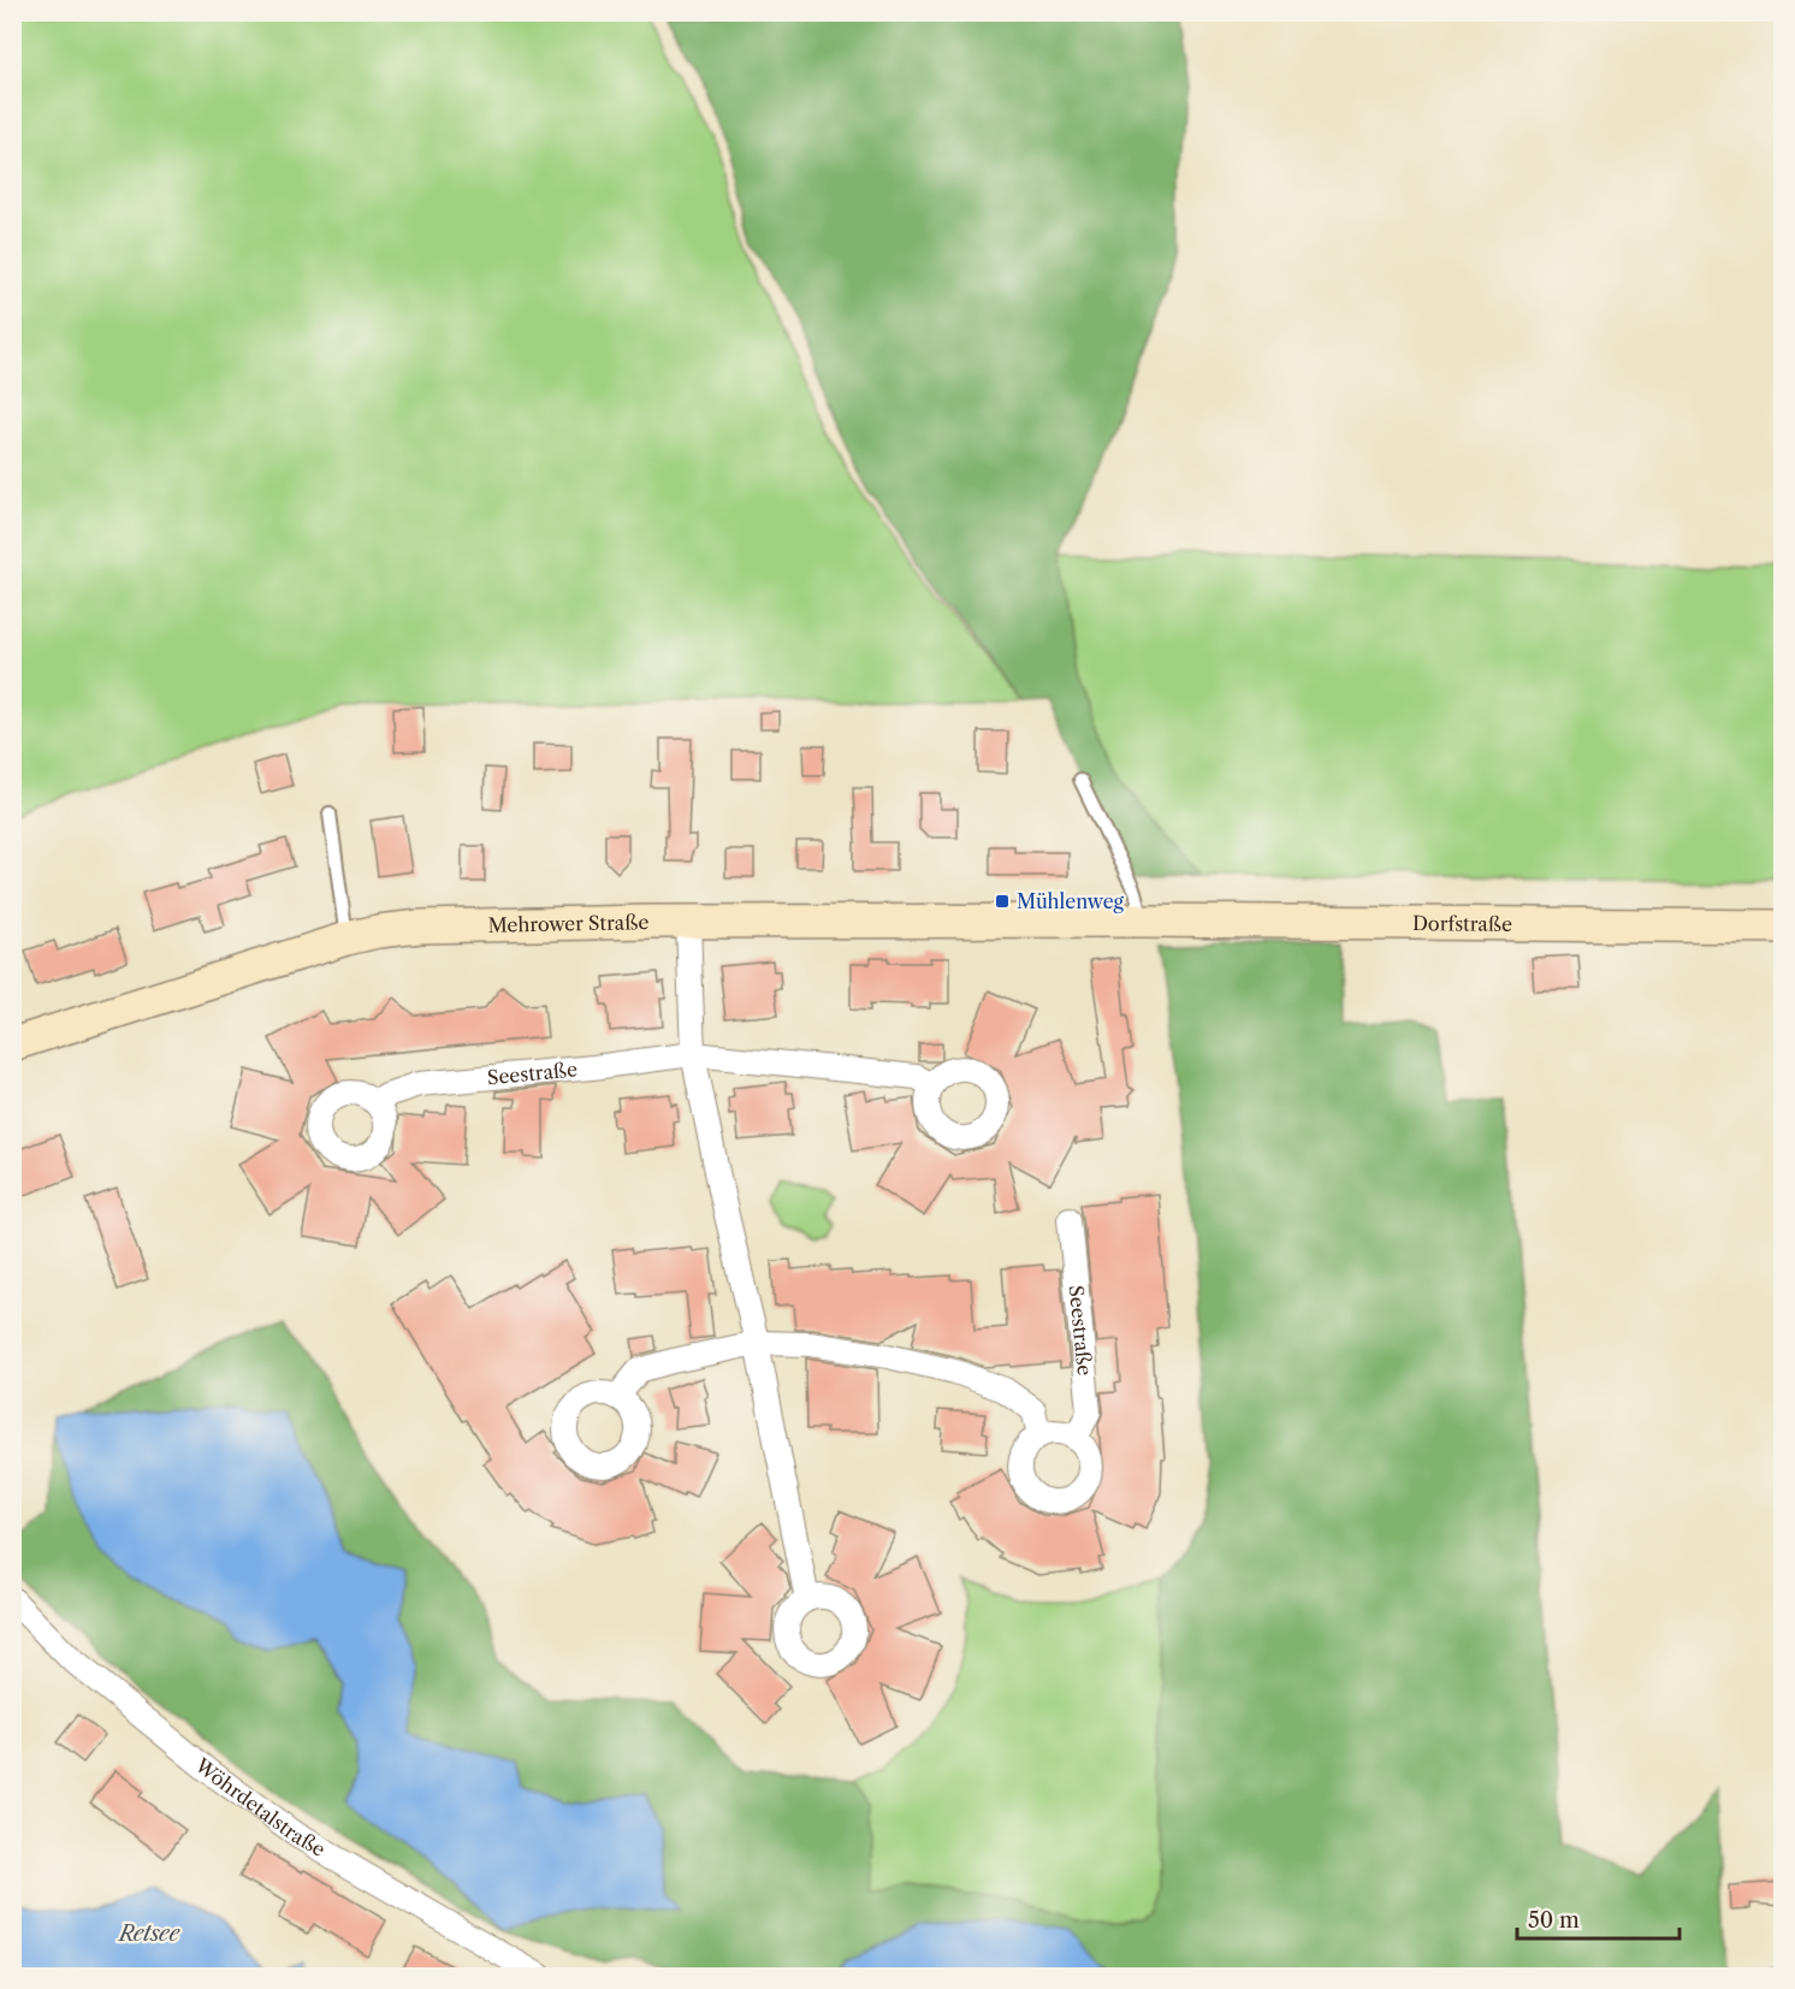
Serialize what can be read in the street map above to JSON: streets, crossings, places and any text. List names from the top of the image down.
{
  "streets": {
    "main road": ["Mehrower Straße", "Dorfstraße"],
    "street": ["Seestraße", "Wöhrdetalstraße"]
  },
  "crossings": [
    ["Mehrower Straße", "Dorfstraße"]
  ],
  "water": ["Retsee"],
  "places": {
    "transit": ["Mühlenweg"]
  },
  "scale_bar": "50 m"
}
